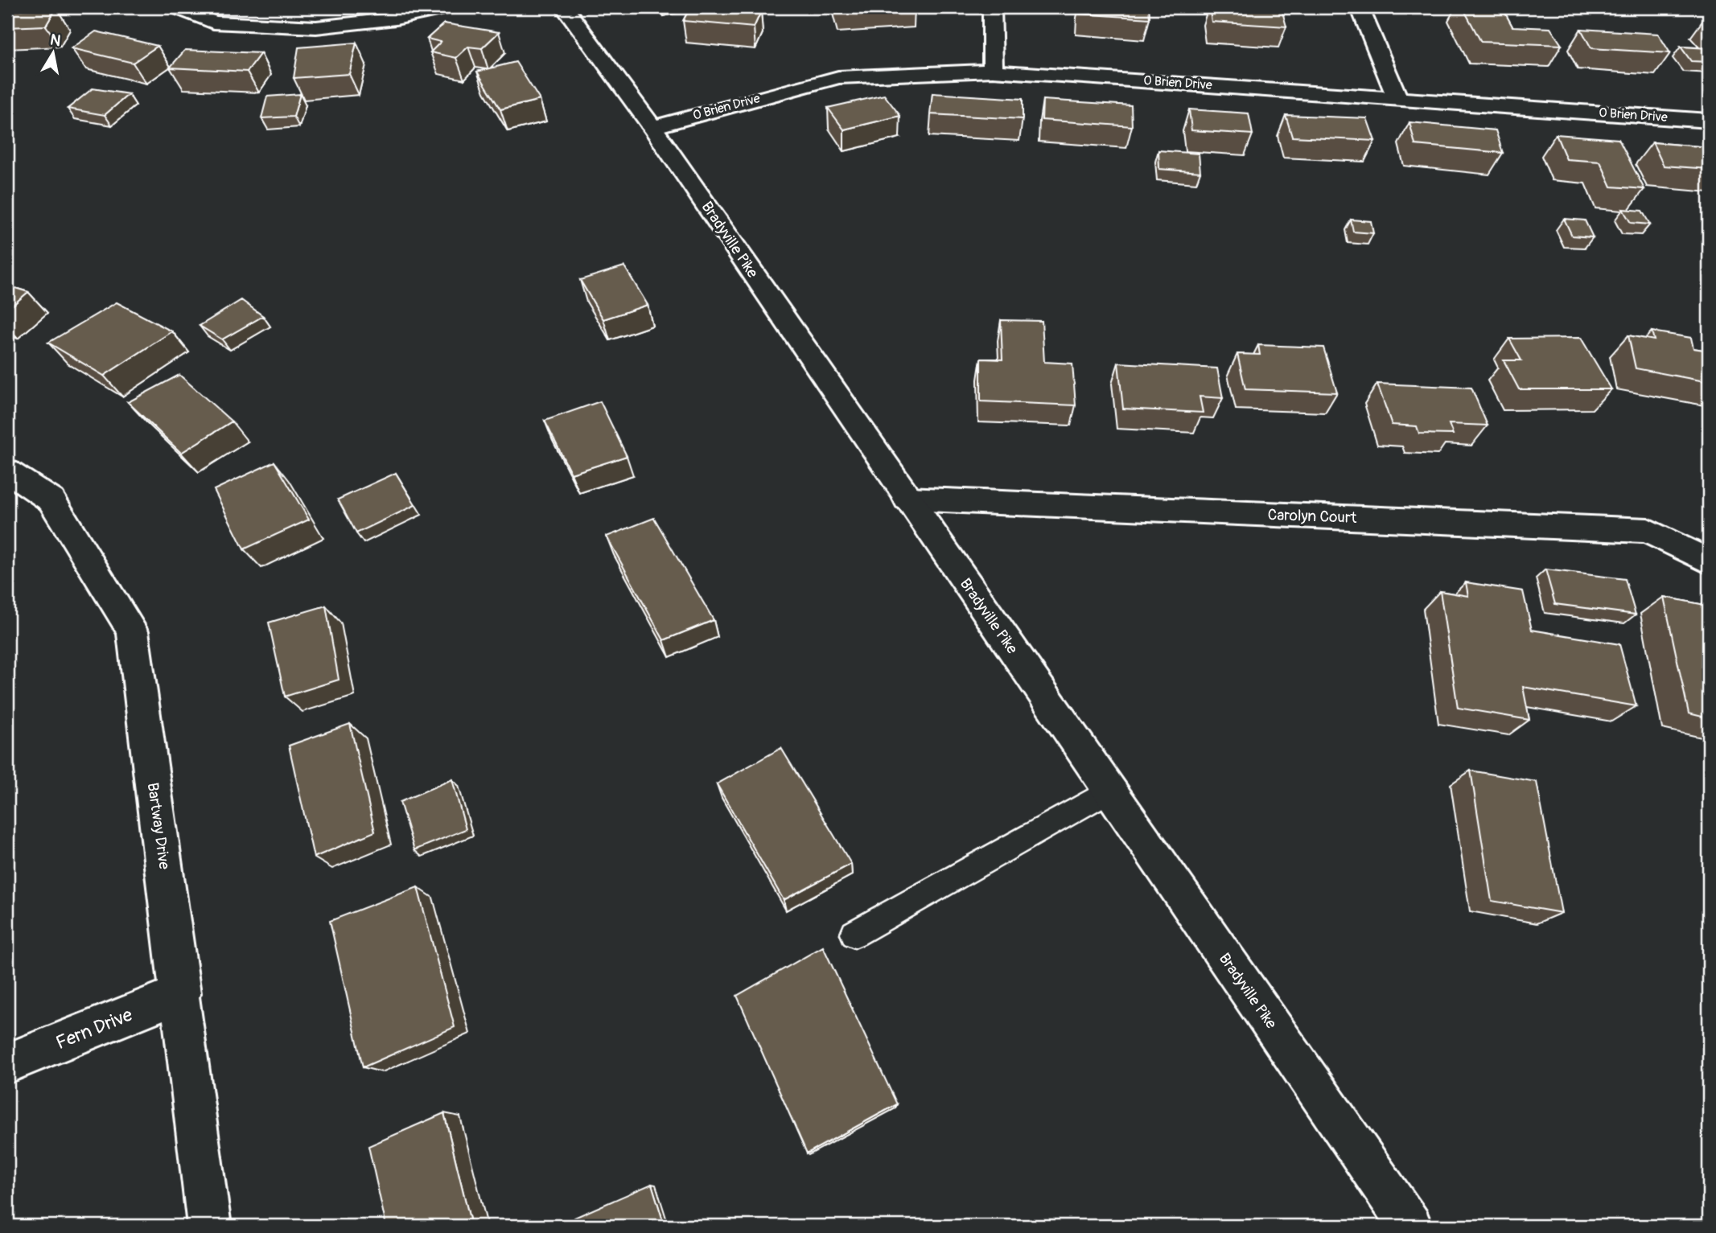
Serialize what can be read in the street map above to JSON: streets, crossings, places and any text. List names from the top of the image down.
{
  "streets": {
    "street": [
      "O Brien Drive",
      "Bradyville Pike",
      "Carolyn Court",
      "Bartway Drive",
      "Fern Drive"
    ]
  },
  "crossings": [
    ["O Brien Drive", "Bradyville Pike"],
    ["Bradyville Pike", "Carolyn Court"],
    ["Bartway Drive", "Fern Drive"]
  ],
  "north": "top"
}
